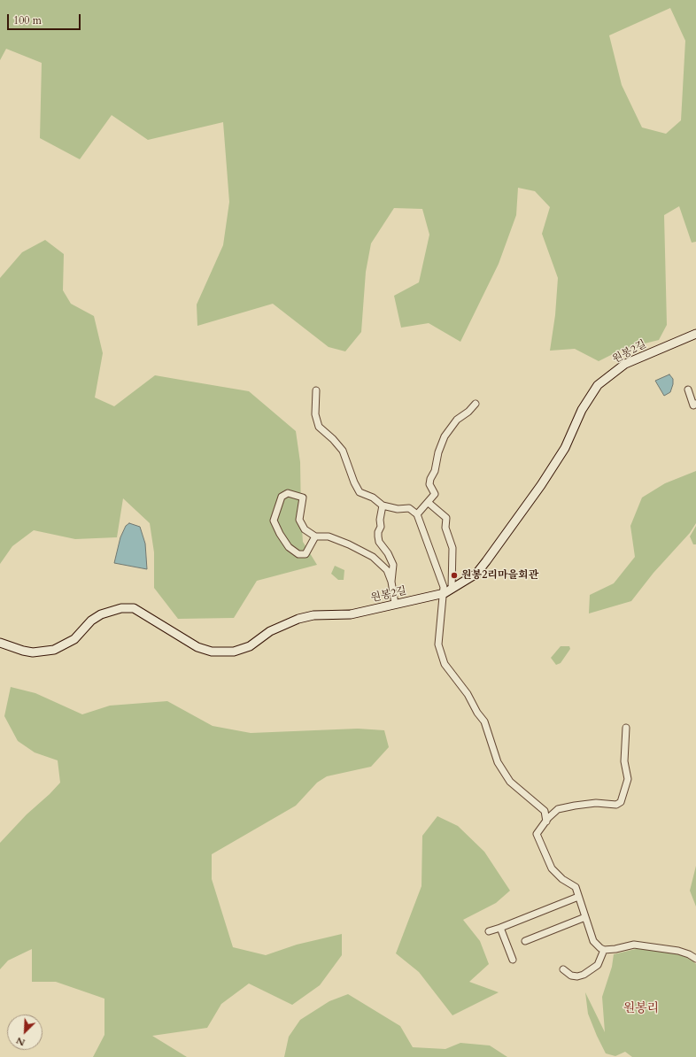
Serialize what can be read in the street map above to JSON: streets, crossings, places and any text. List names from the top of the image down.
{
  "streets": {
    "main road": ["원봉2길"]
  },
  "districts": ["원봉리"],
  "places": ["원봉2리마을회관"],
  "scale_bar": "100 m",
  "north": "bottom left"
}
